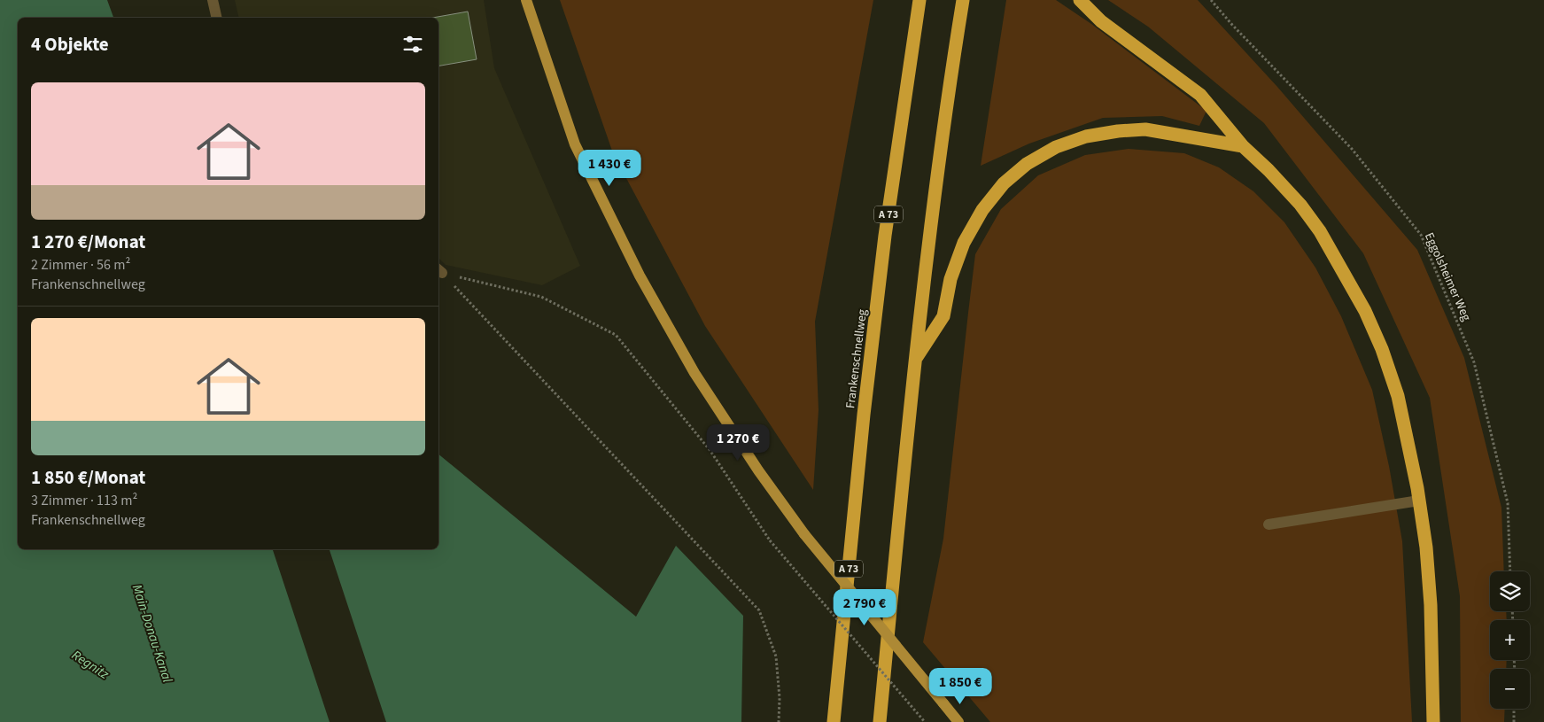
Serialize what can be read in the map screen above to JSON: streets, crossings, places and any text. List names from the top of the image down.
{
  "streets": {
    "highway": ["A 73", "Frankenschnellweg"],
    "path": ["Eggolsheimer Weg"]
  },
  "water": ["Main-Donau-Kanal", "Regnitz"],
  "page": {
    "heading": "4 Objekte",
    "list": [
      {
        "name": "1 270 €/Monat",
        "note": "2 Zimmer · 56 m² · Frankenschnellweg"
      },
      {
        "name": "1 850 €/Monat",
        "note": "3 Zimmer · 113 m² · Frankenschnellweg"
      }
    ],
    "price": [
      "1 430 €",
      "1 270 €",
      "2 790 €",
      "1 850 €"
    ],
    "map_buttons": ["+", "−"]
  }
}
